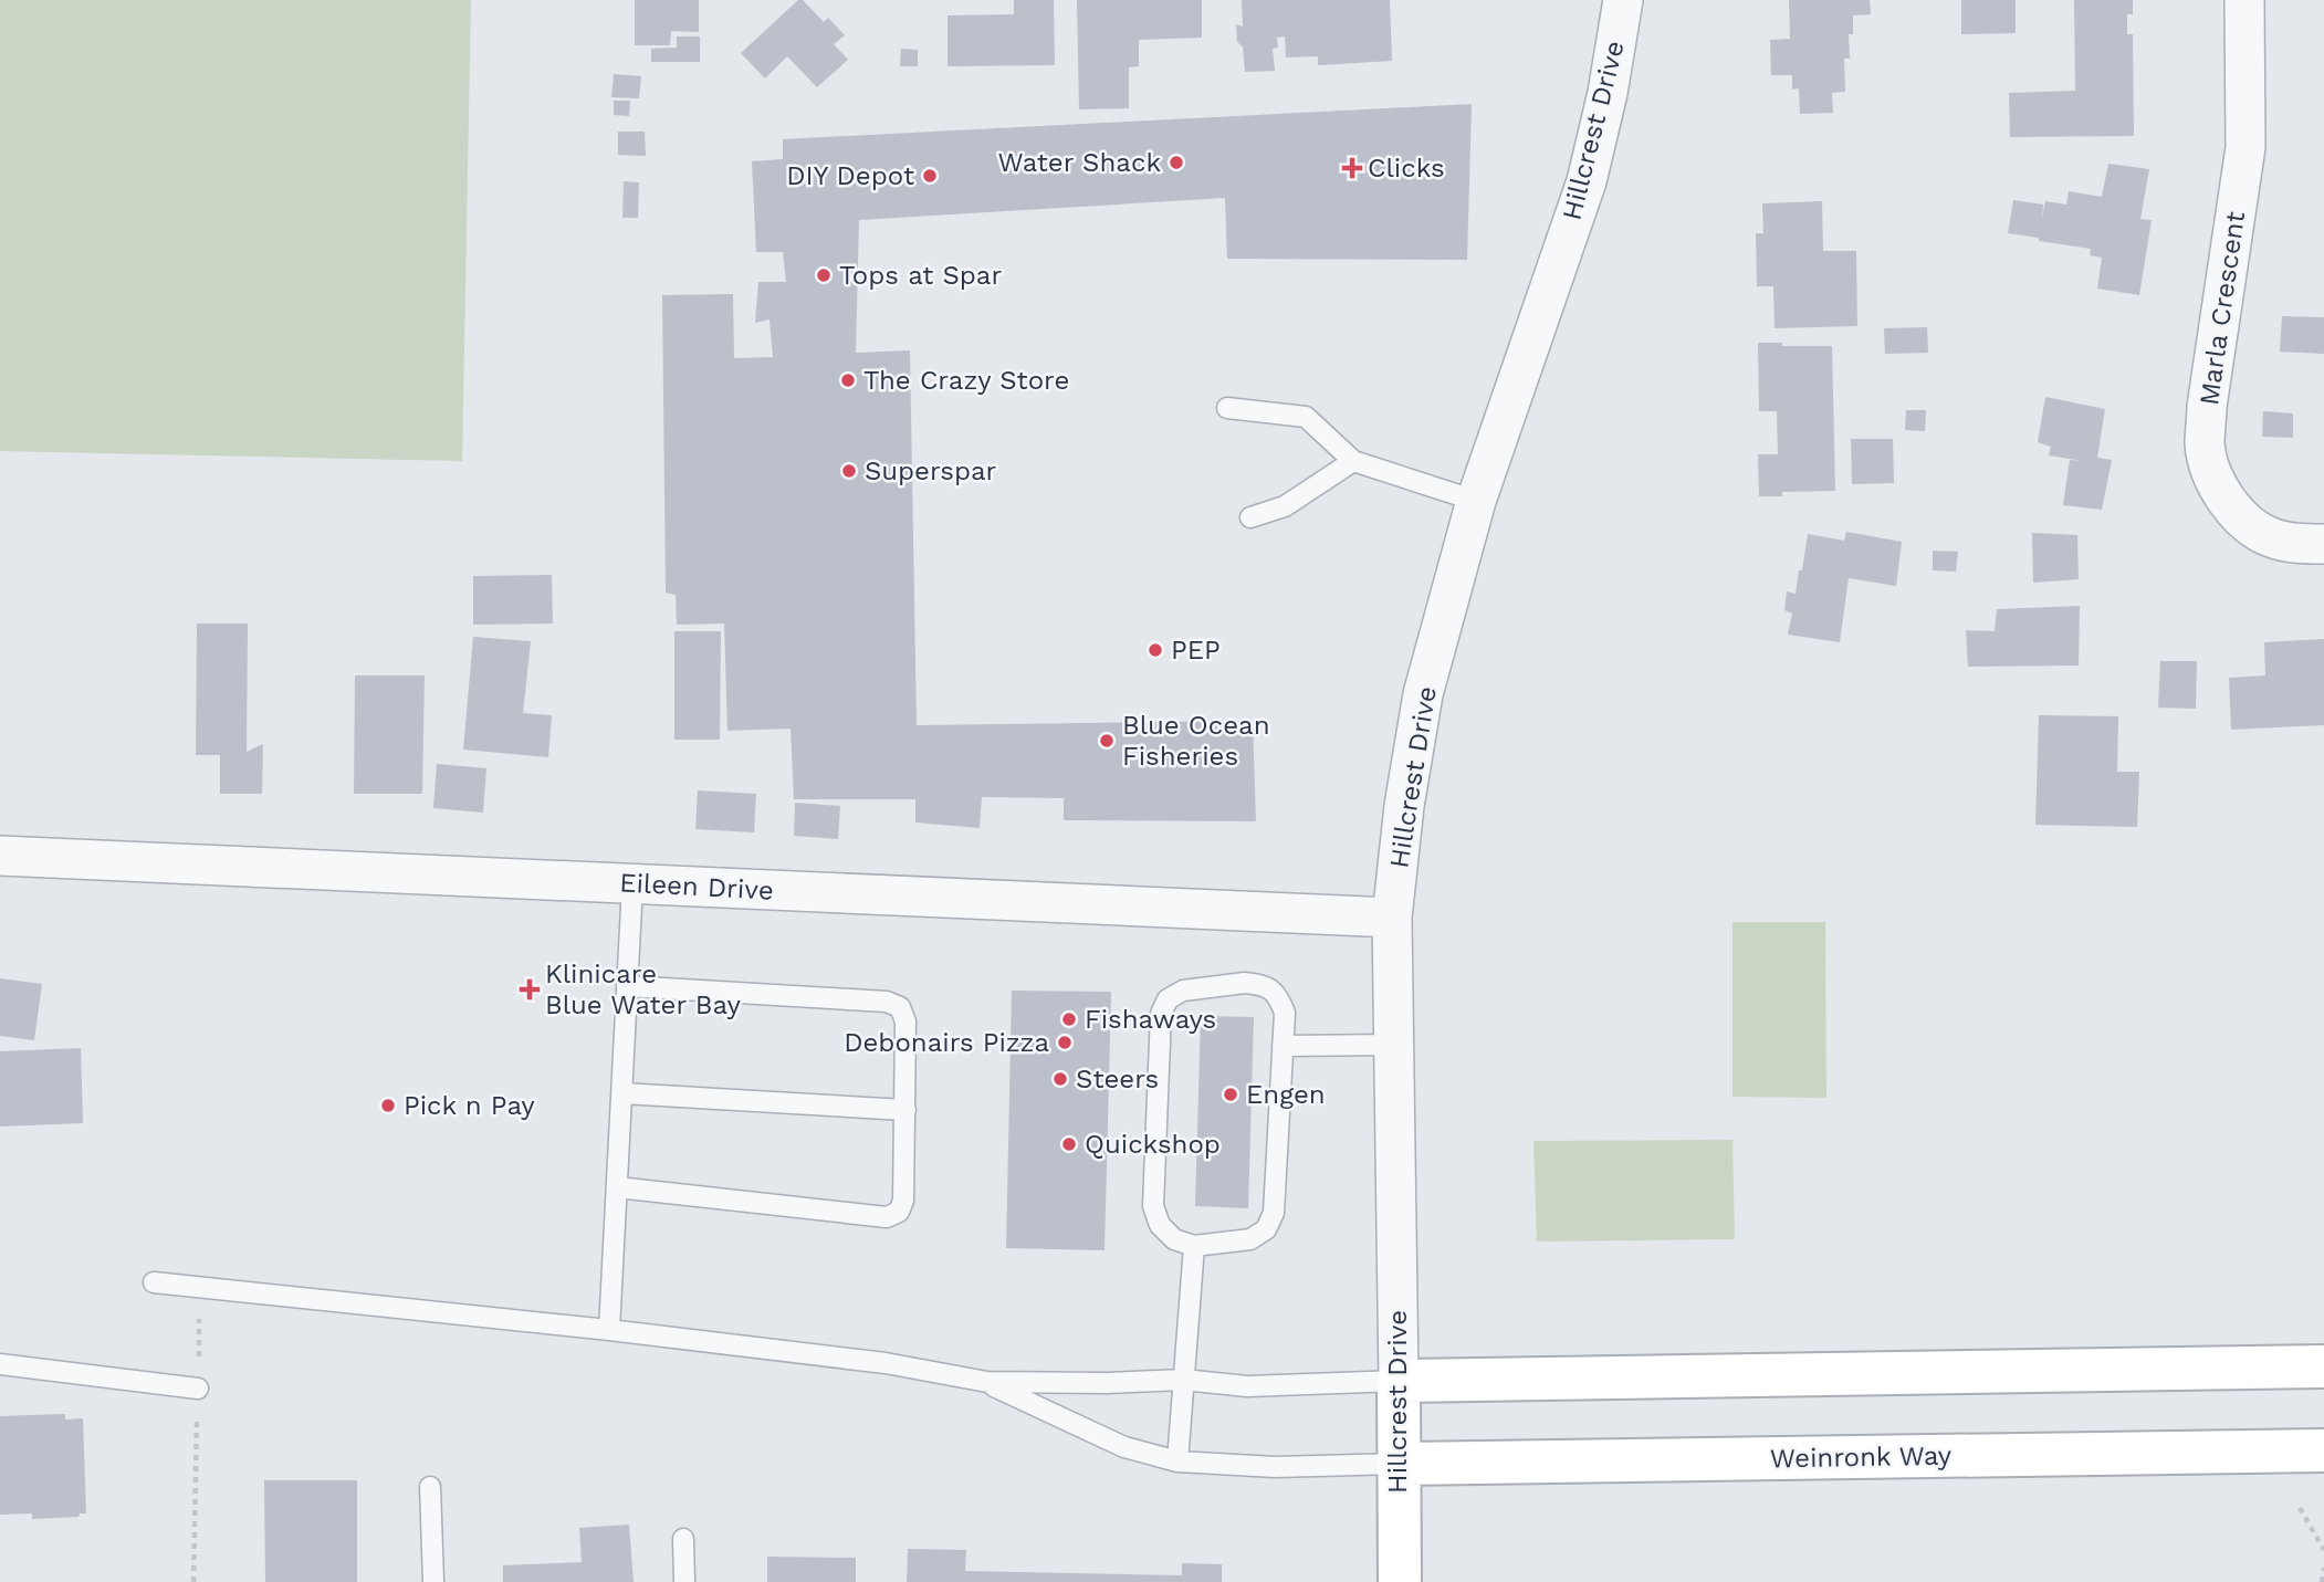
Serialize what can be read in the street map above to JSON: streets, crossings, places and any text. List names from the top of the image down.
{
  "streets": {
    "street": [
      "Hillcrest Drive",
      "Marla Crescent",
      "Eileen Drive",
      "Weinronk Way"
    ]
  },
  "crossings": [
    ["Hillcrest Drive", "Eileen Drive"],
    ["Hillcrest Drive", "Weinronk Way"]
  ],
  "places": {
    "other": [
      "Water Shack",
      "DIY Depot",
      "Tops at Spar",
      "The Crazy Store",
      "Superspar",
      "PEP",
      "Blue Ocean Fisheries",
      "Fishaways",
      "Debonairs Pizza",
      "Steers",
      "Engen",
      "Pick n Pay",
      "Quickshop"
    ],
    "health": ["Clicks", "Klinicare Blue Water Bay"]
  }
}
